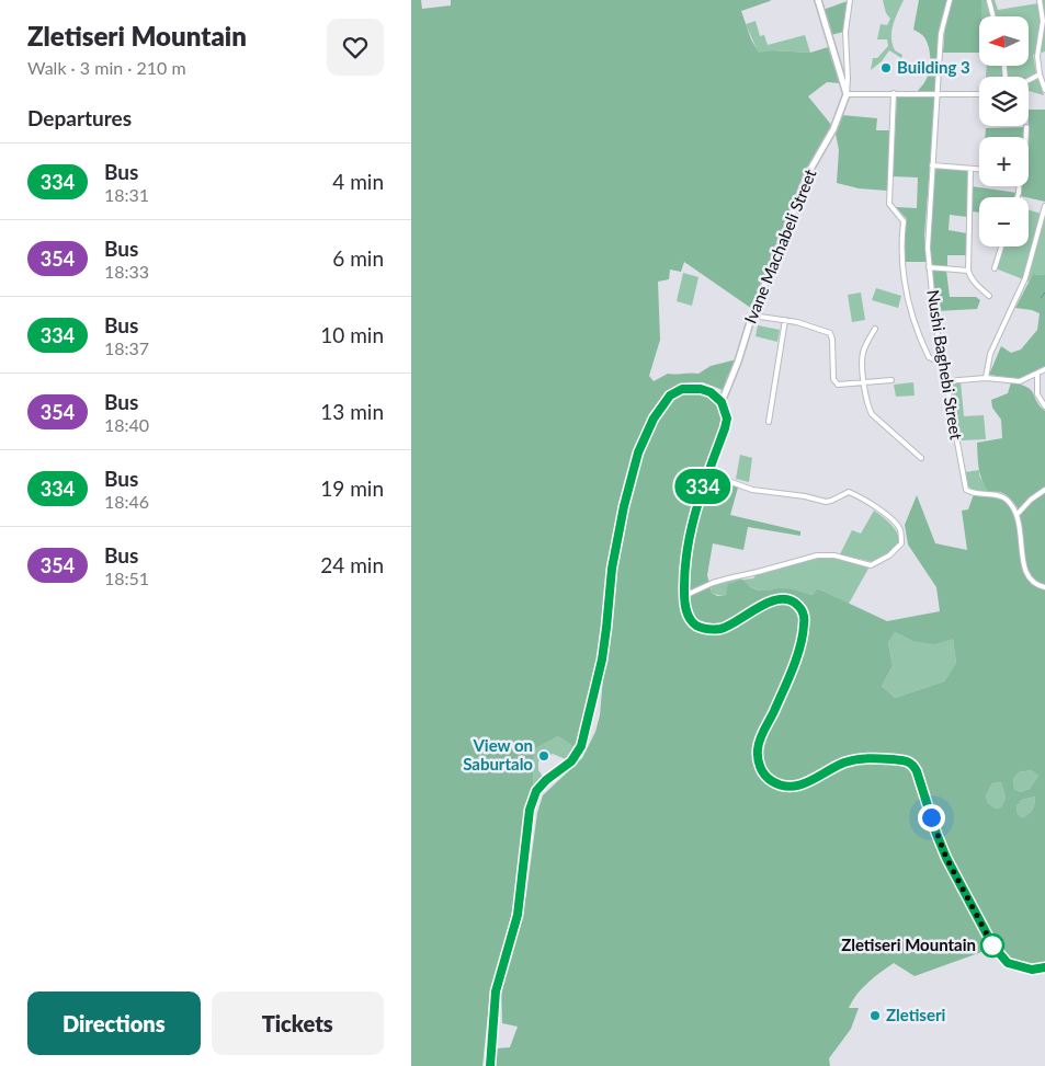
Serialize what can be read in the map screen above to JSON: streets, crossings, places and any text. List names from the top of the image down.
{
  "streets": {
    "main road": ["Ivane Machabeli Street"],
    "street": ["Nushi Baghebi Street"]
  },
  "places": [
    "Building 3",
    "View on Saburtalo",
    "Zletiseri Mountain",
    "Zletiseri"
  ],
  "lines": ["bus line 334"],
  "north": "left",
  "page": {
    "heading": [
      ["Zletiseri Mountain", "Walk · 3 min · 210 m"],
      "Departures"
    ],
    "on_map": "334",
    "map_buttons": ["+", "−"],
    "list": [
      {
        "mark": "334",
        "name": "Bus",
        "note": "18:31",
        "value": "4 min"
      },
      {
        "mark": "354",
        "name": "Bus",
        "note": "18:33",
        "value": "6 min"
      },
      {
        "mark": "334",
        "name": "Bus",
        "note": "18:37",
        "value": "10 min"
      },
      {
        "mark": "354",
        "name": "Bus",
        "note": "18:40",
        "value": "13 min"
      },
      {
        "mark": "334",
        "name": "Bus",
        "note": "18:46",
        "value": "19 min"
      },
      {
        "mark": "354",
        "name": "Bus",
        "note": "18:51",
        "value": "24 min"
      }
    ],
    "buttons": ["Directions", "Tickets"]
  }
}
